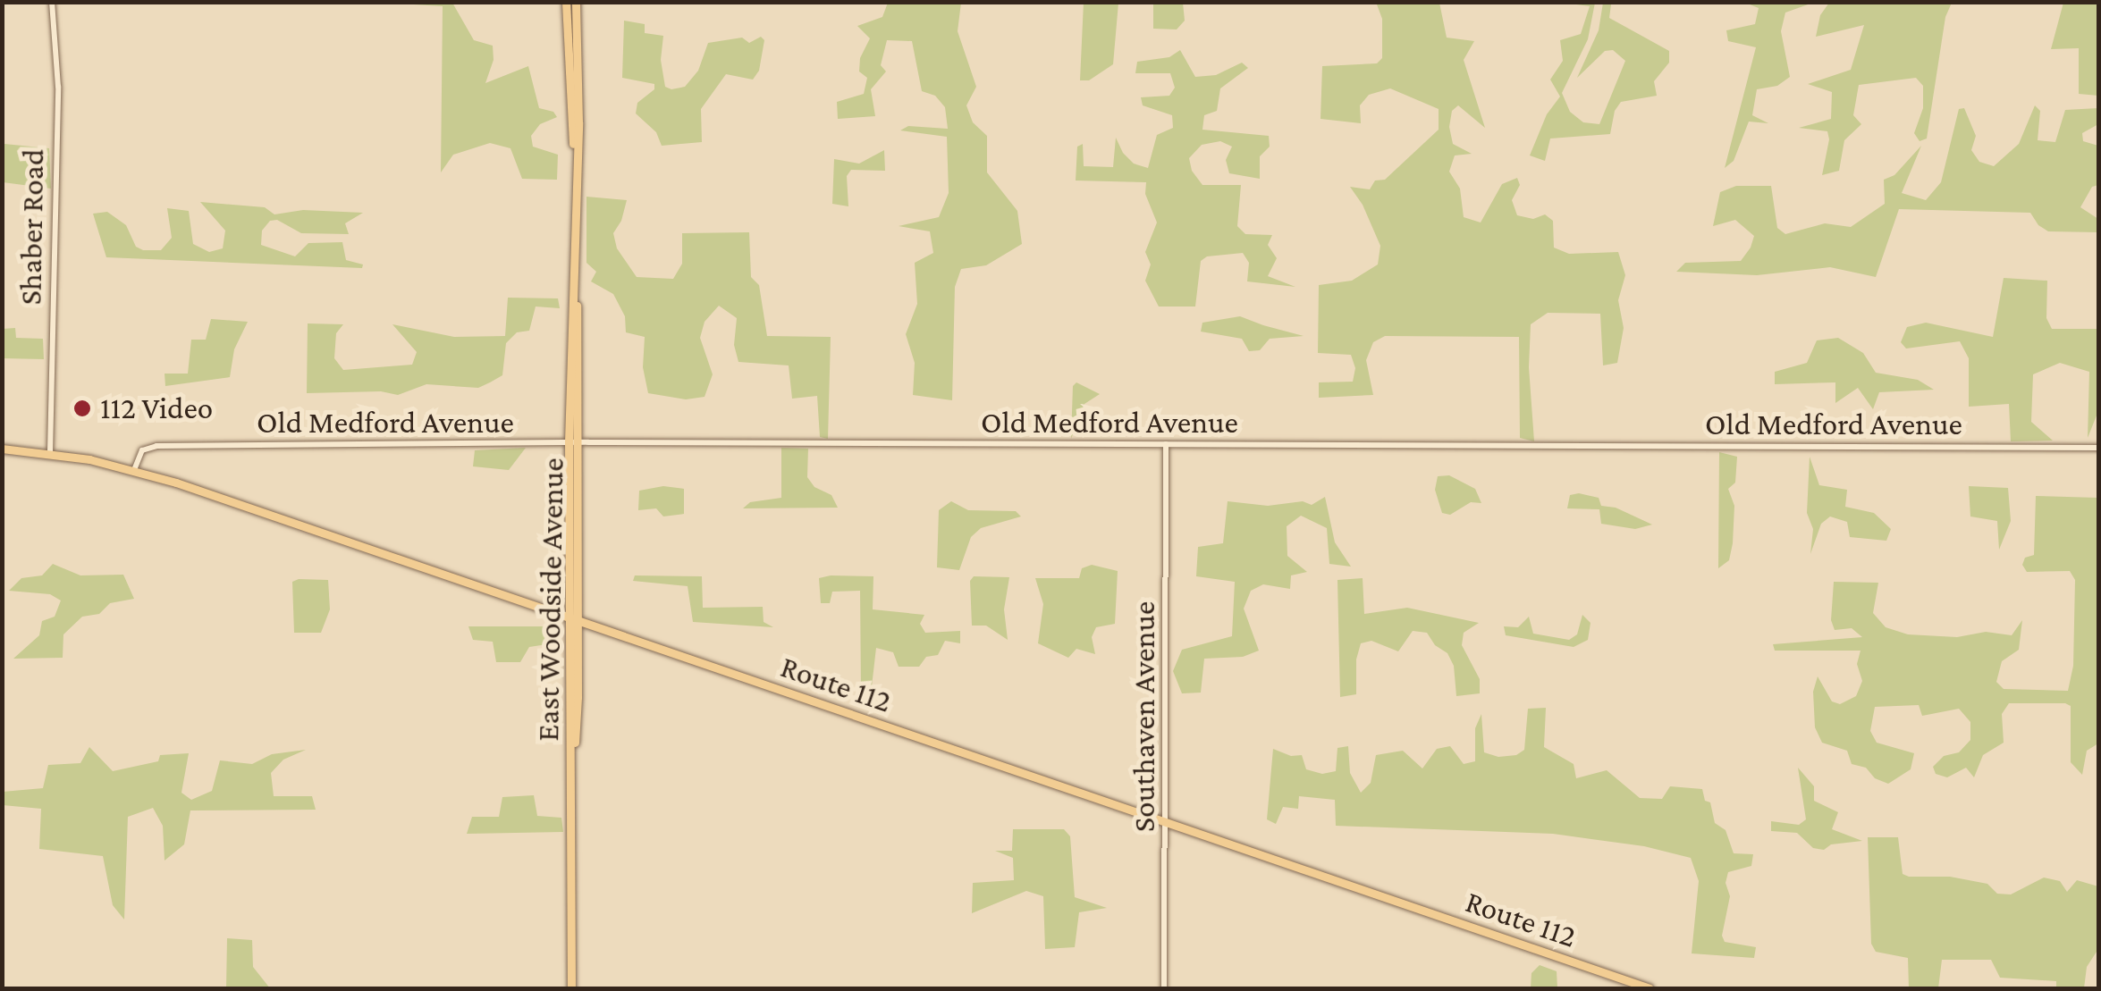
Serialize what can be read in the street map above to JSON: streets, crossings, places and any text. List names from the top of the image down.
{
  "streets": {
    "main road": ["East Woodside Avenue", "Route 112"],
    "street": ["Shaber Road", "Old Medford Avenue", "Southaven Avenue"]
  },
  "crossings": [
    ["Shaber Road", "Route 112"],
    ["Old Medford Avenue", "East Woodside Avenue"],
    ["Old Medford Avenue", "Route 112"],
    ["Old Medford Avenue", "Southaven Avenue"],
    ["East Woodside Avenue", "Route 112"],
    ["Route 112", "Southaven Avenue"]
  ],
  "places": ["112 Video"]
}
